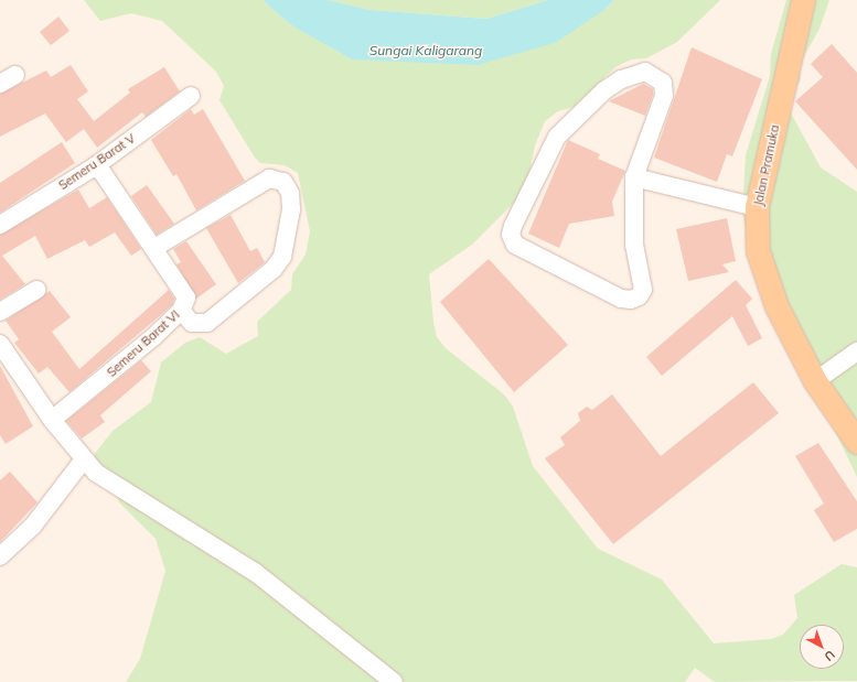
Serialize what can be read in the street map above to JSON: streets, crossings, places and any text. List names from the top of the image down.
{
  "streets": {
    "main road": ["Jalan Pramuka"],
    "street": ["Semeru Barat V", "Semeru Barat VI"]
  },
  "crossings": [
    ["Semeru Barat V", "Semeru Barat VI"]
  ],
  "water": ["Sungai Kaligarang"],
  "north": "bottom right"
}
